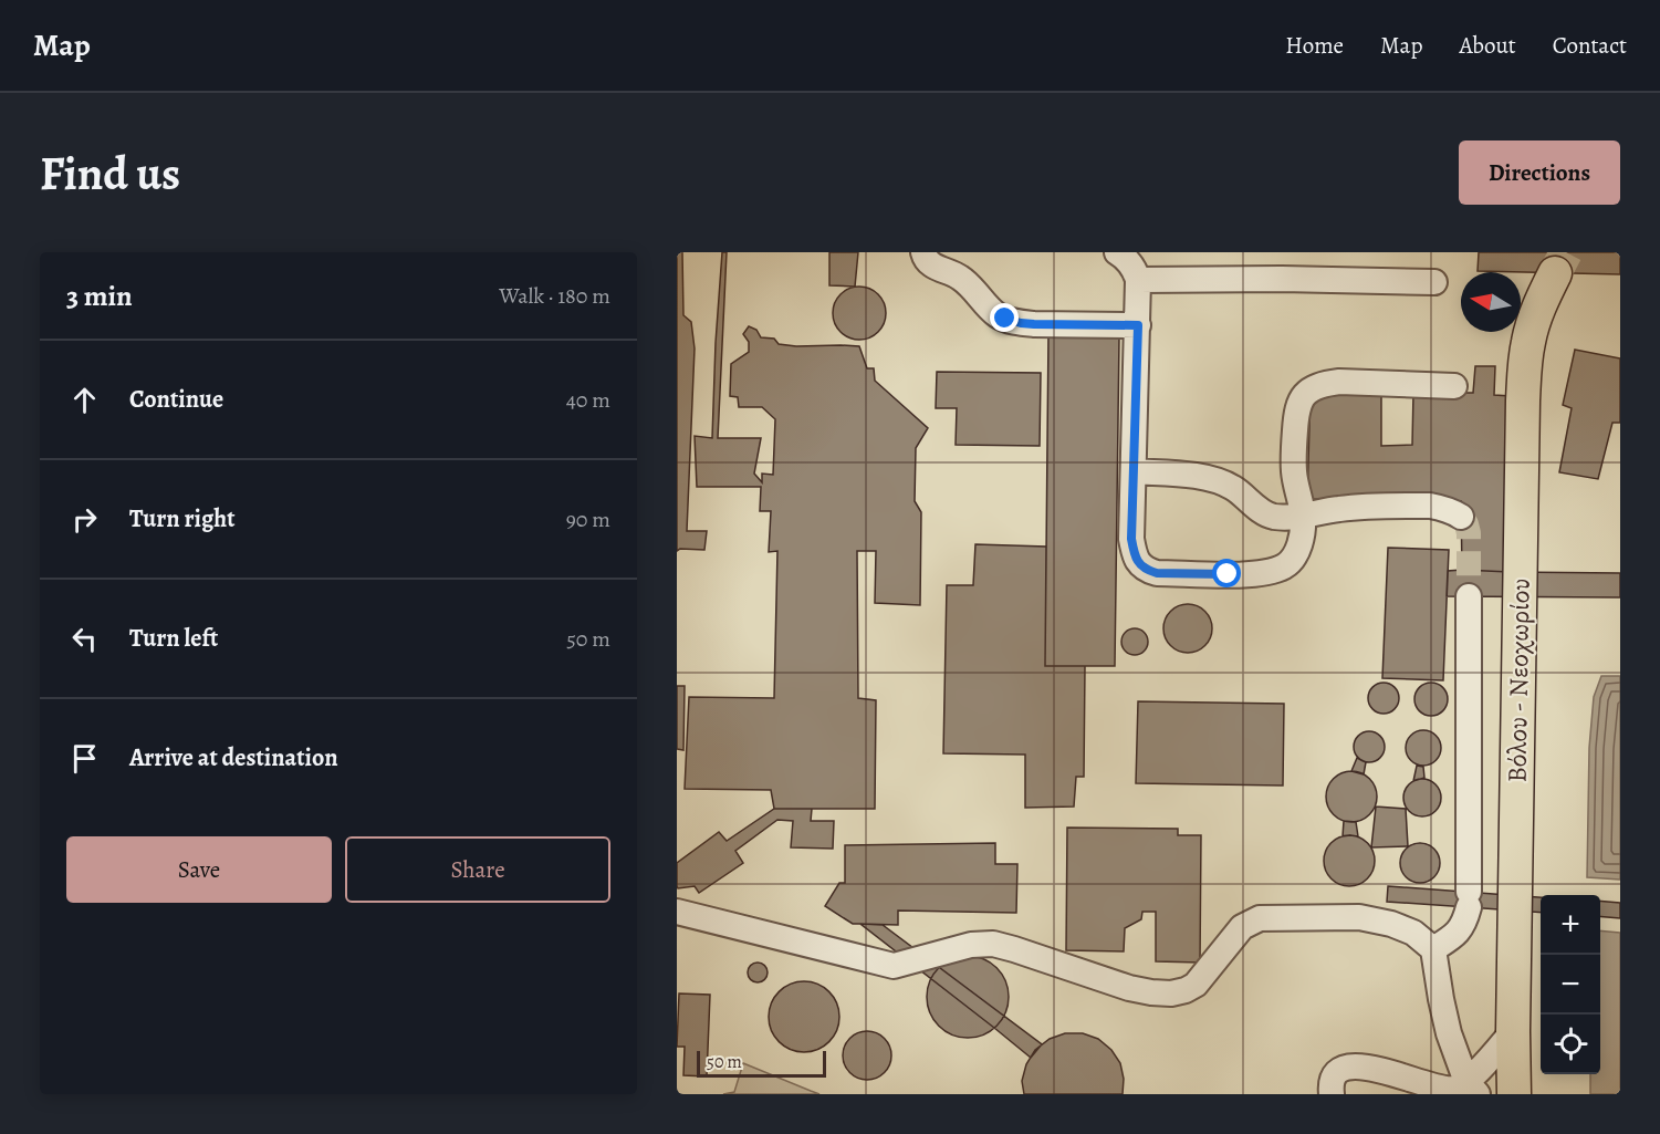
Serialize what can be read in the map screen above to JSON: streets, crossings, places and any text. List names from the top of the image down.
{
  "streets": {
    "main road": ["Βόλου - Νεοχωρίου"]
  },
  "scale_bar": "50 m",
  "north": "left",
  "page": {
    "header": "Map",
    "nav": [
      "Home",
      "Map",
      "About",
      "Contact"
    ],
    "buttons": [
      "Directions",
      ["Save", "Share"]
    ],
    "title": "Find us",
    "heading": ["3 min", "Walk · 180 m"],
    "list": [
      ["Continue", "40 m"],
      ["Turn right", "90 m"],
      ["Turn left", "50 m"],
      "Arrive at destination"
    ],
    "map_buttons": ["+", "−"],
    "scale": "50 m"
  }
}
